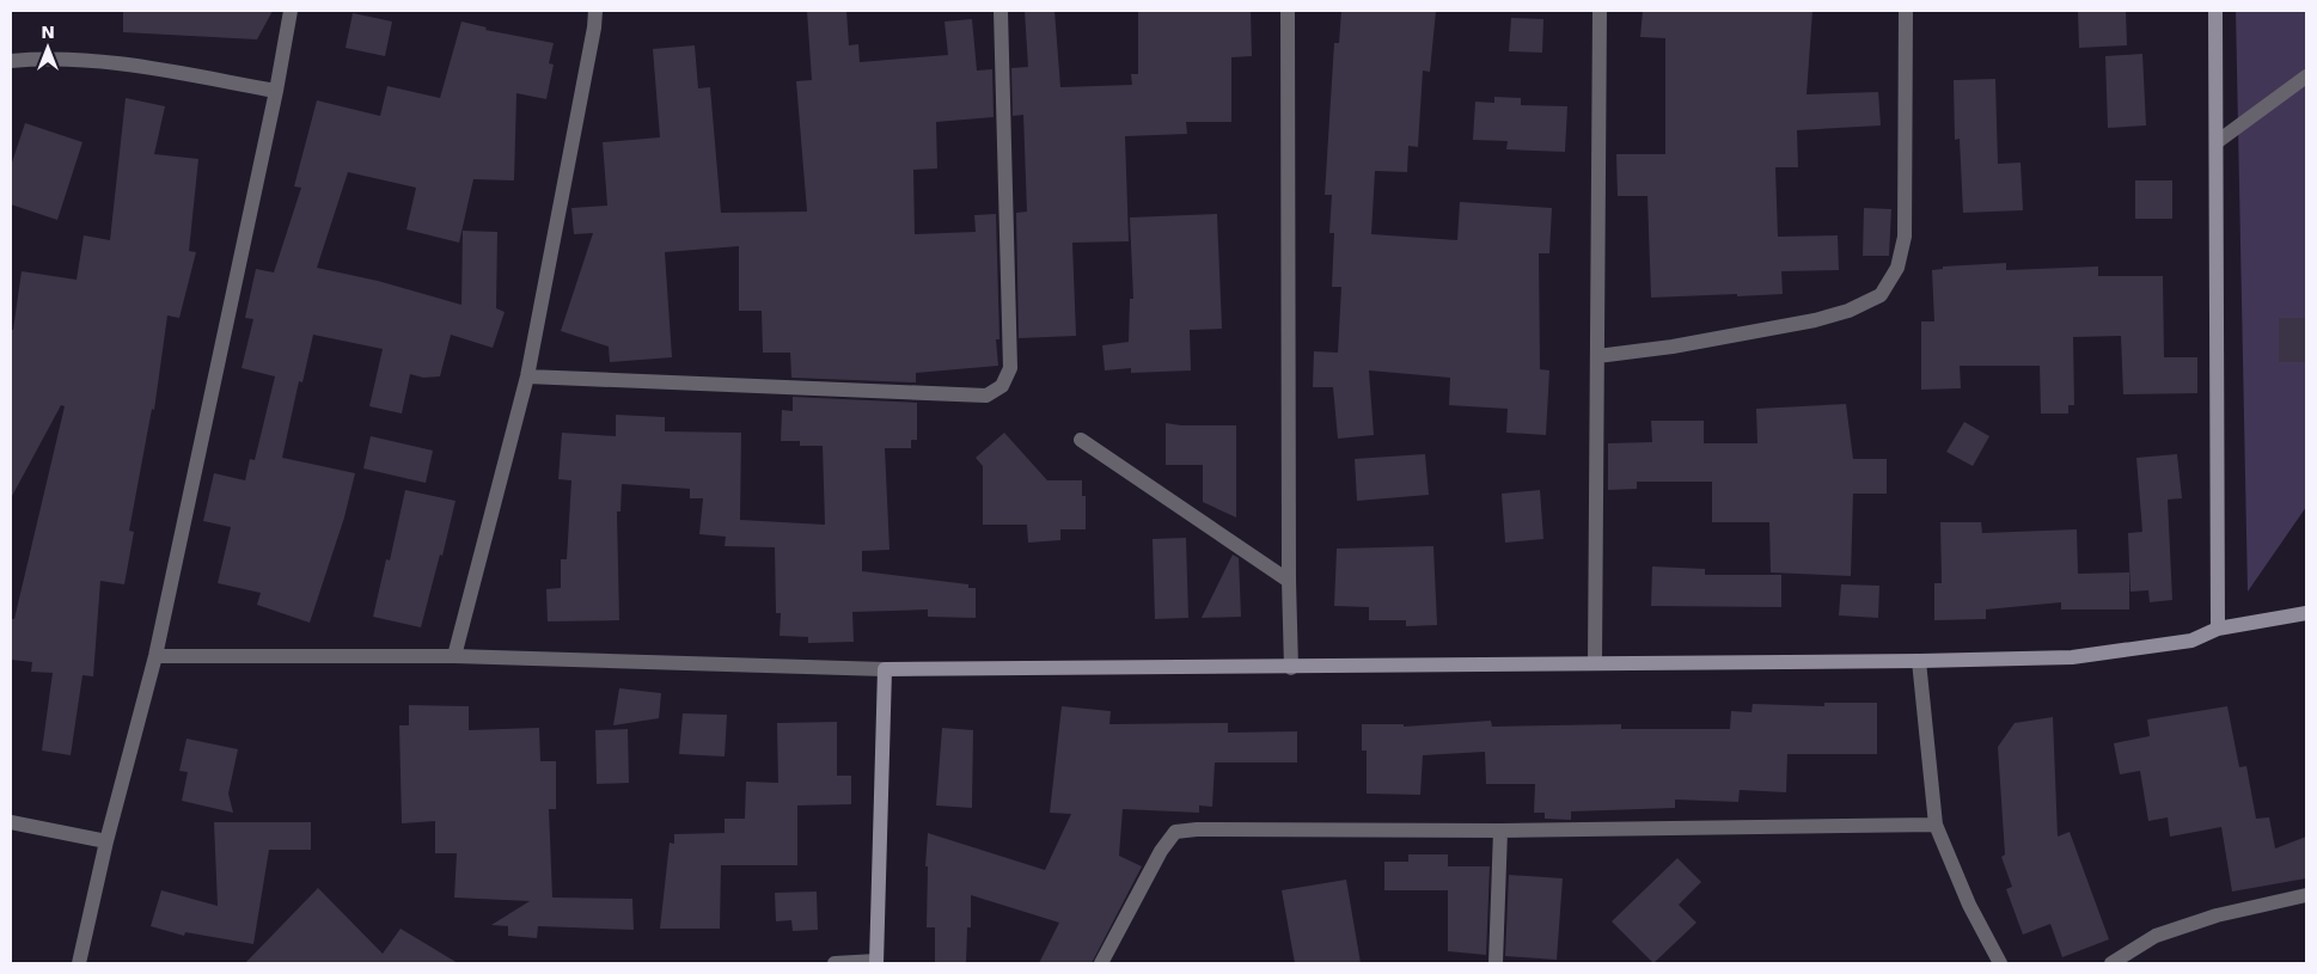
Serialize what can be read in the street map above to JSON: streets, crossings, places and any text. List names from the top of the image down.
{
  "north": "top"
}
